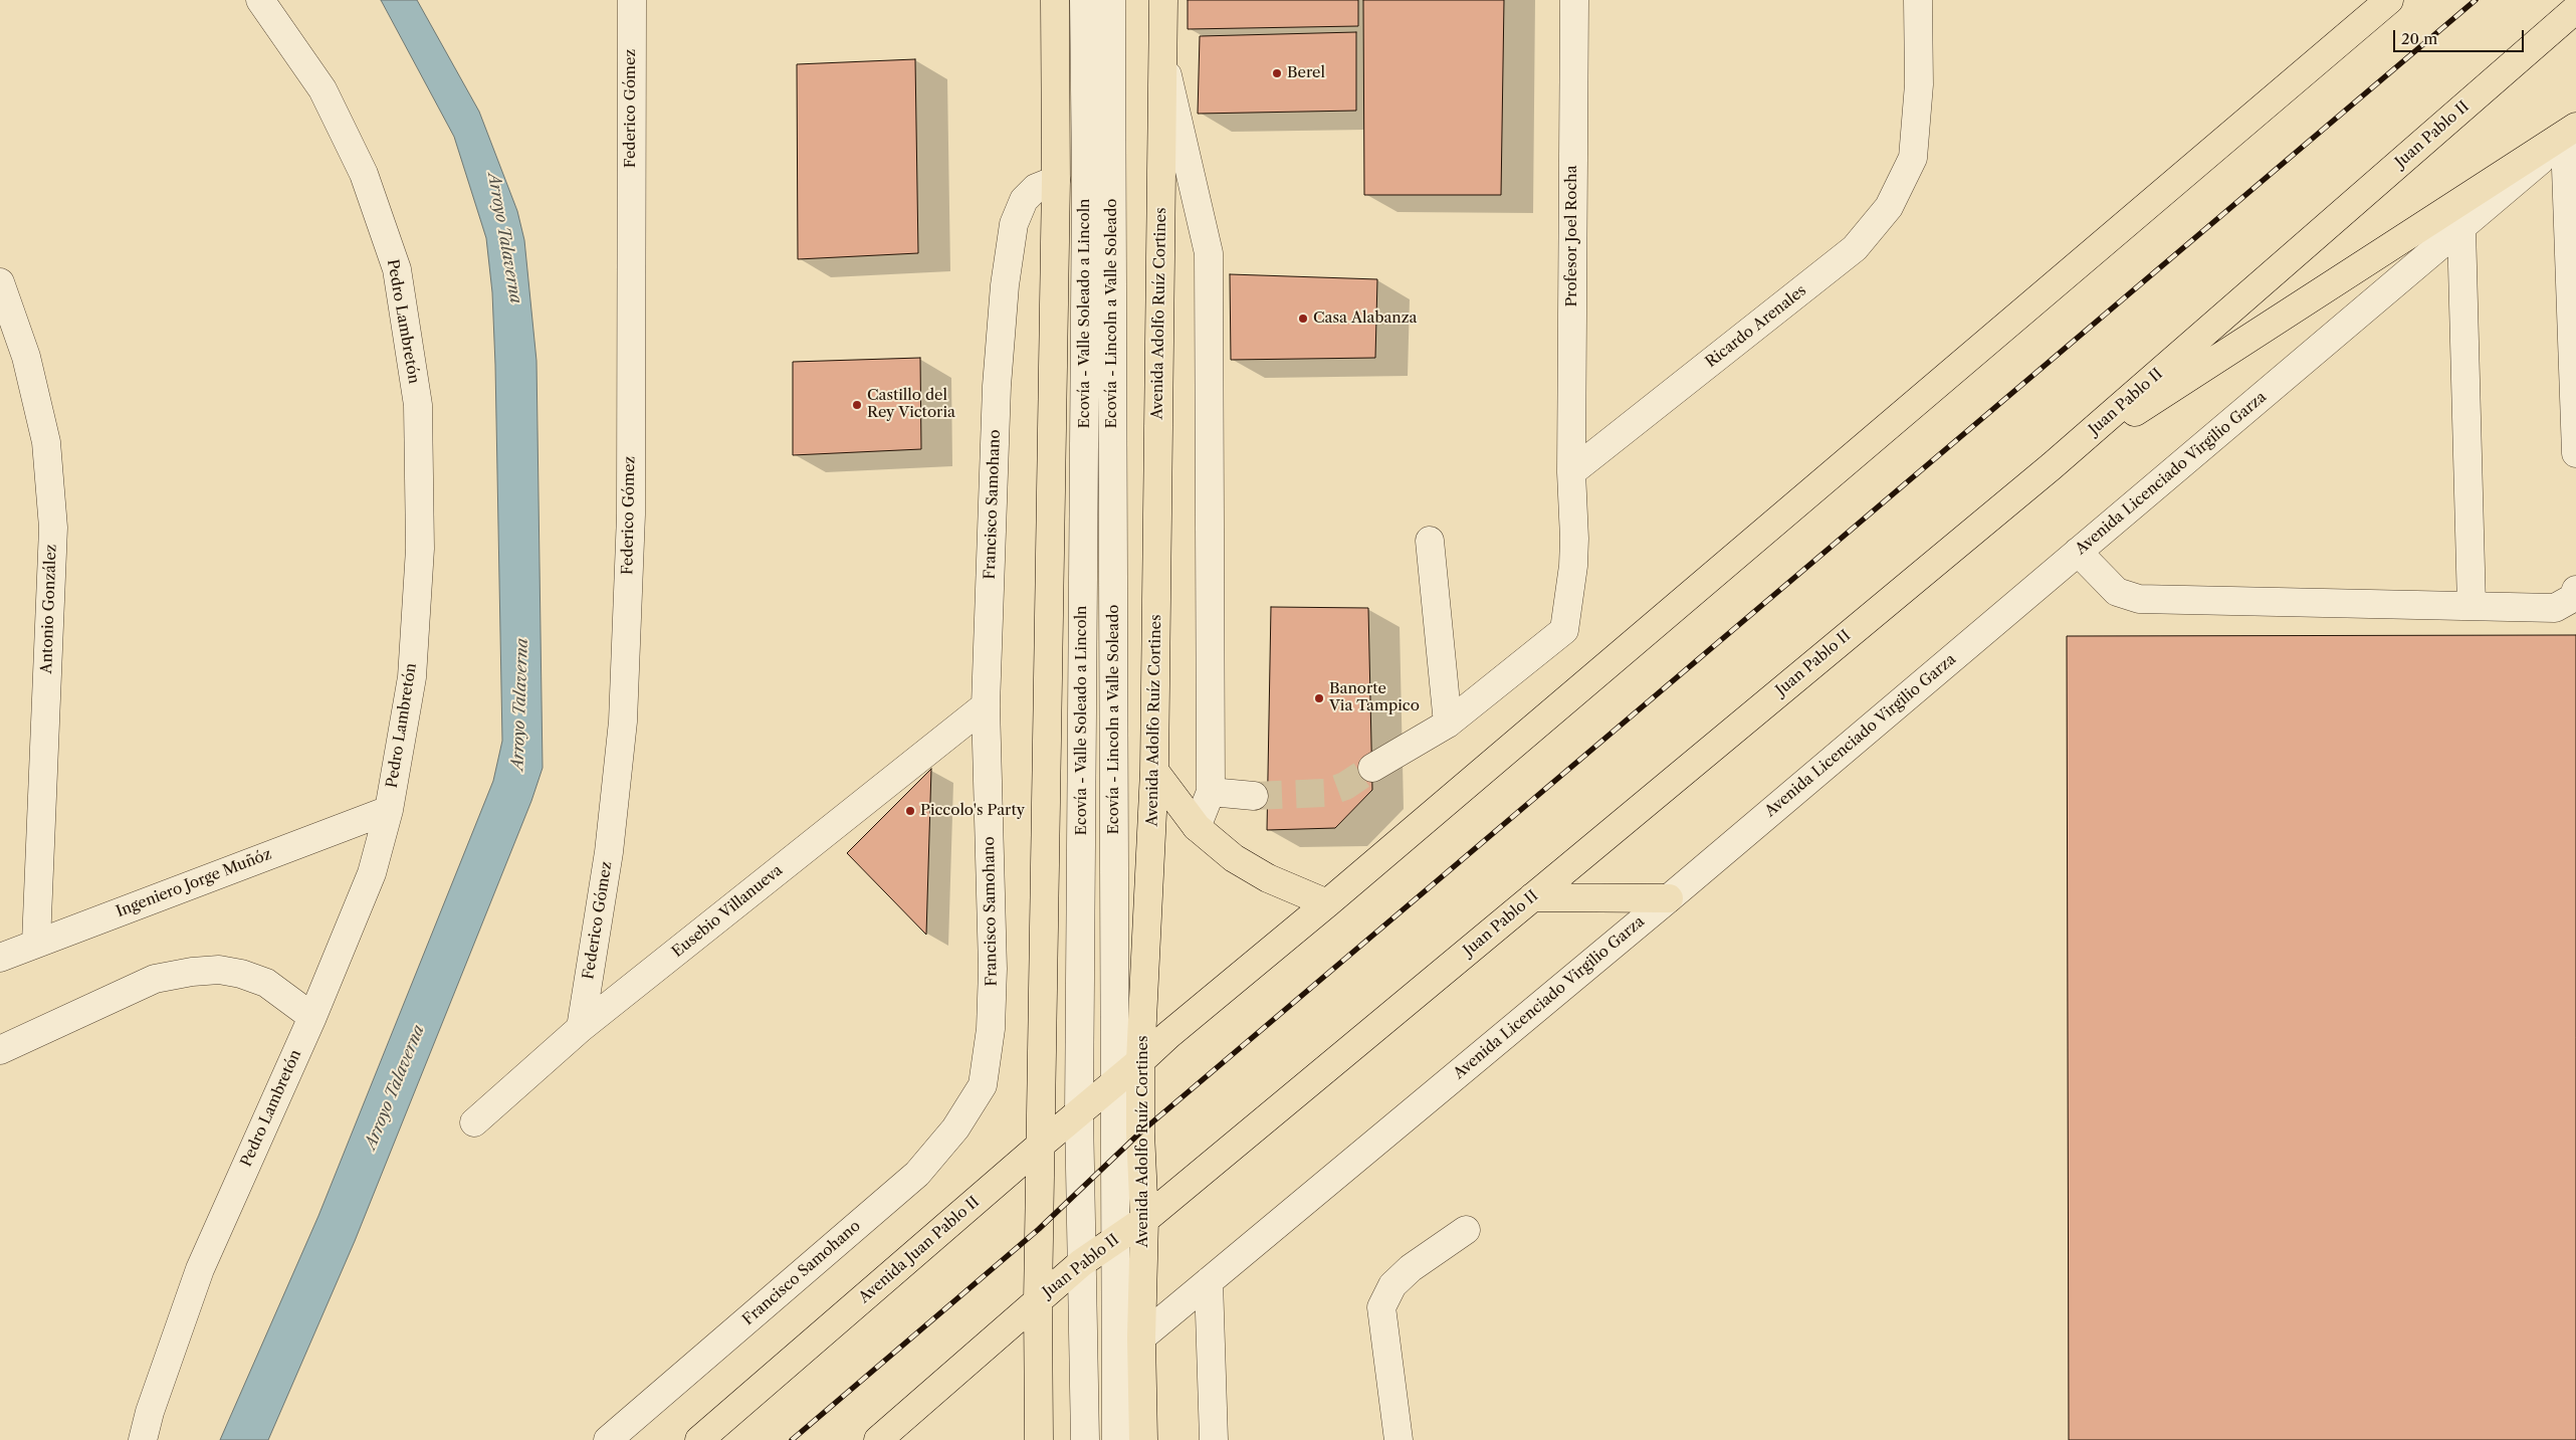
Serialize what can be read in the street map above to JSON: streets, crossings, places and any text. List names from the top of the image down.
{
  "streets": {
    "main road": ["Juan Pablo II", "Avenida Adolfo Ruíz Cortines", "Avenida Juan Pablo II"],
    "street": [
      "Federico Gómez",
      "Profesor Joel Rocha",
      "Ecovía - Valle Soleado a Lincoln",
      "Ecovía - Lincoln a Valle Soleado",
      "Pedro Lambretón",
      "Ricardo Arenales",
      "Avenida Licenciado Virgilio Garza",
      "Francisco Samohano",
      "Antonio González",
      "Ingeniero Jorge Muñóz",
      "Eusebio Villanueva"
    ]
  },
  "crossings": [
    ["Federico Gómez", "Eusebio Villanueva"],
    ["Juan Pablo II", "Ecovía - Valle Soleado a Lincoln"],
    ["Juan Pablo II", "Ecovía - Lincoln a Valle Soleado"],
    ["Juan Pablo II", "Avenida Adolfo Ruíz Cortines"],
    ["Profesor Joel Rocha", "Ricardo Arenales"],
    ["Ecovía - Valle Soleado a Lincoln", "Avenida Juan Pablo II"],
    ["Ecovía - Lincoln a Valle Soleado", "Avenida Juan Pablo II"],
    ["Avenida Adolfo Ruíz Cortines", "Avenida Licenciado Virgilio Garza"],
    ["Avenida Adolfo Ruíz Cortines", "Avenida Juan Pablo II"],
    ["Pedro Lambretón", "Ingeniero Jorge Muñóz"],
    ["Francisco Samohano", "Eusebio Villanueva"],
    ["Antonio González", "Ingeniero Jorge Muñóz"]
  ],
  "water": ["Arroyo Talaverna"],
  "places": [
    "Berel",
    "Casa Alabanza",
    "Castillo del Rey Victoria",
    "Banorte Via Tampico",
    "Piccolo's Party"
  ],
  "scale_bar": "20 m"
}
